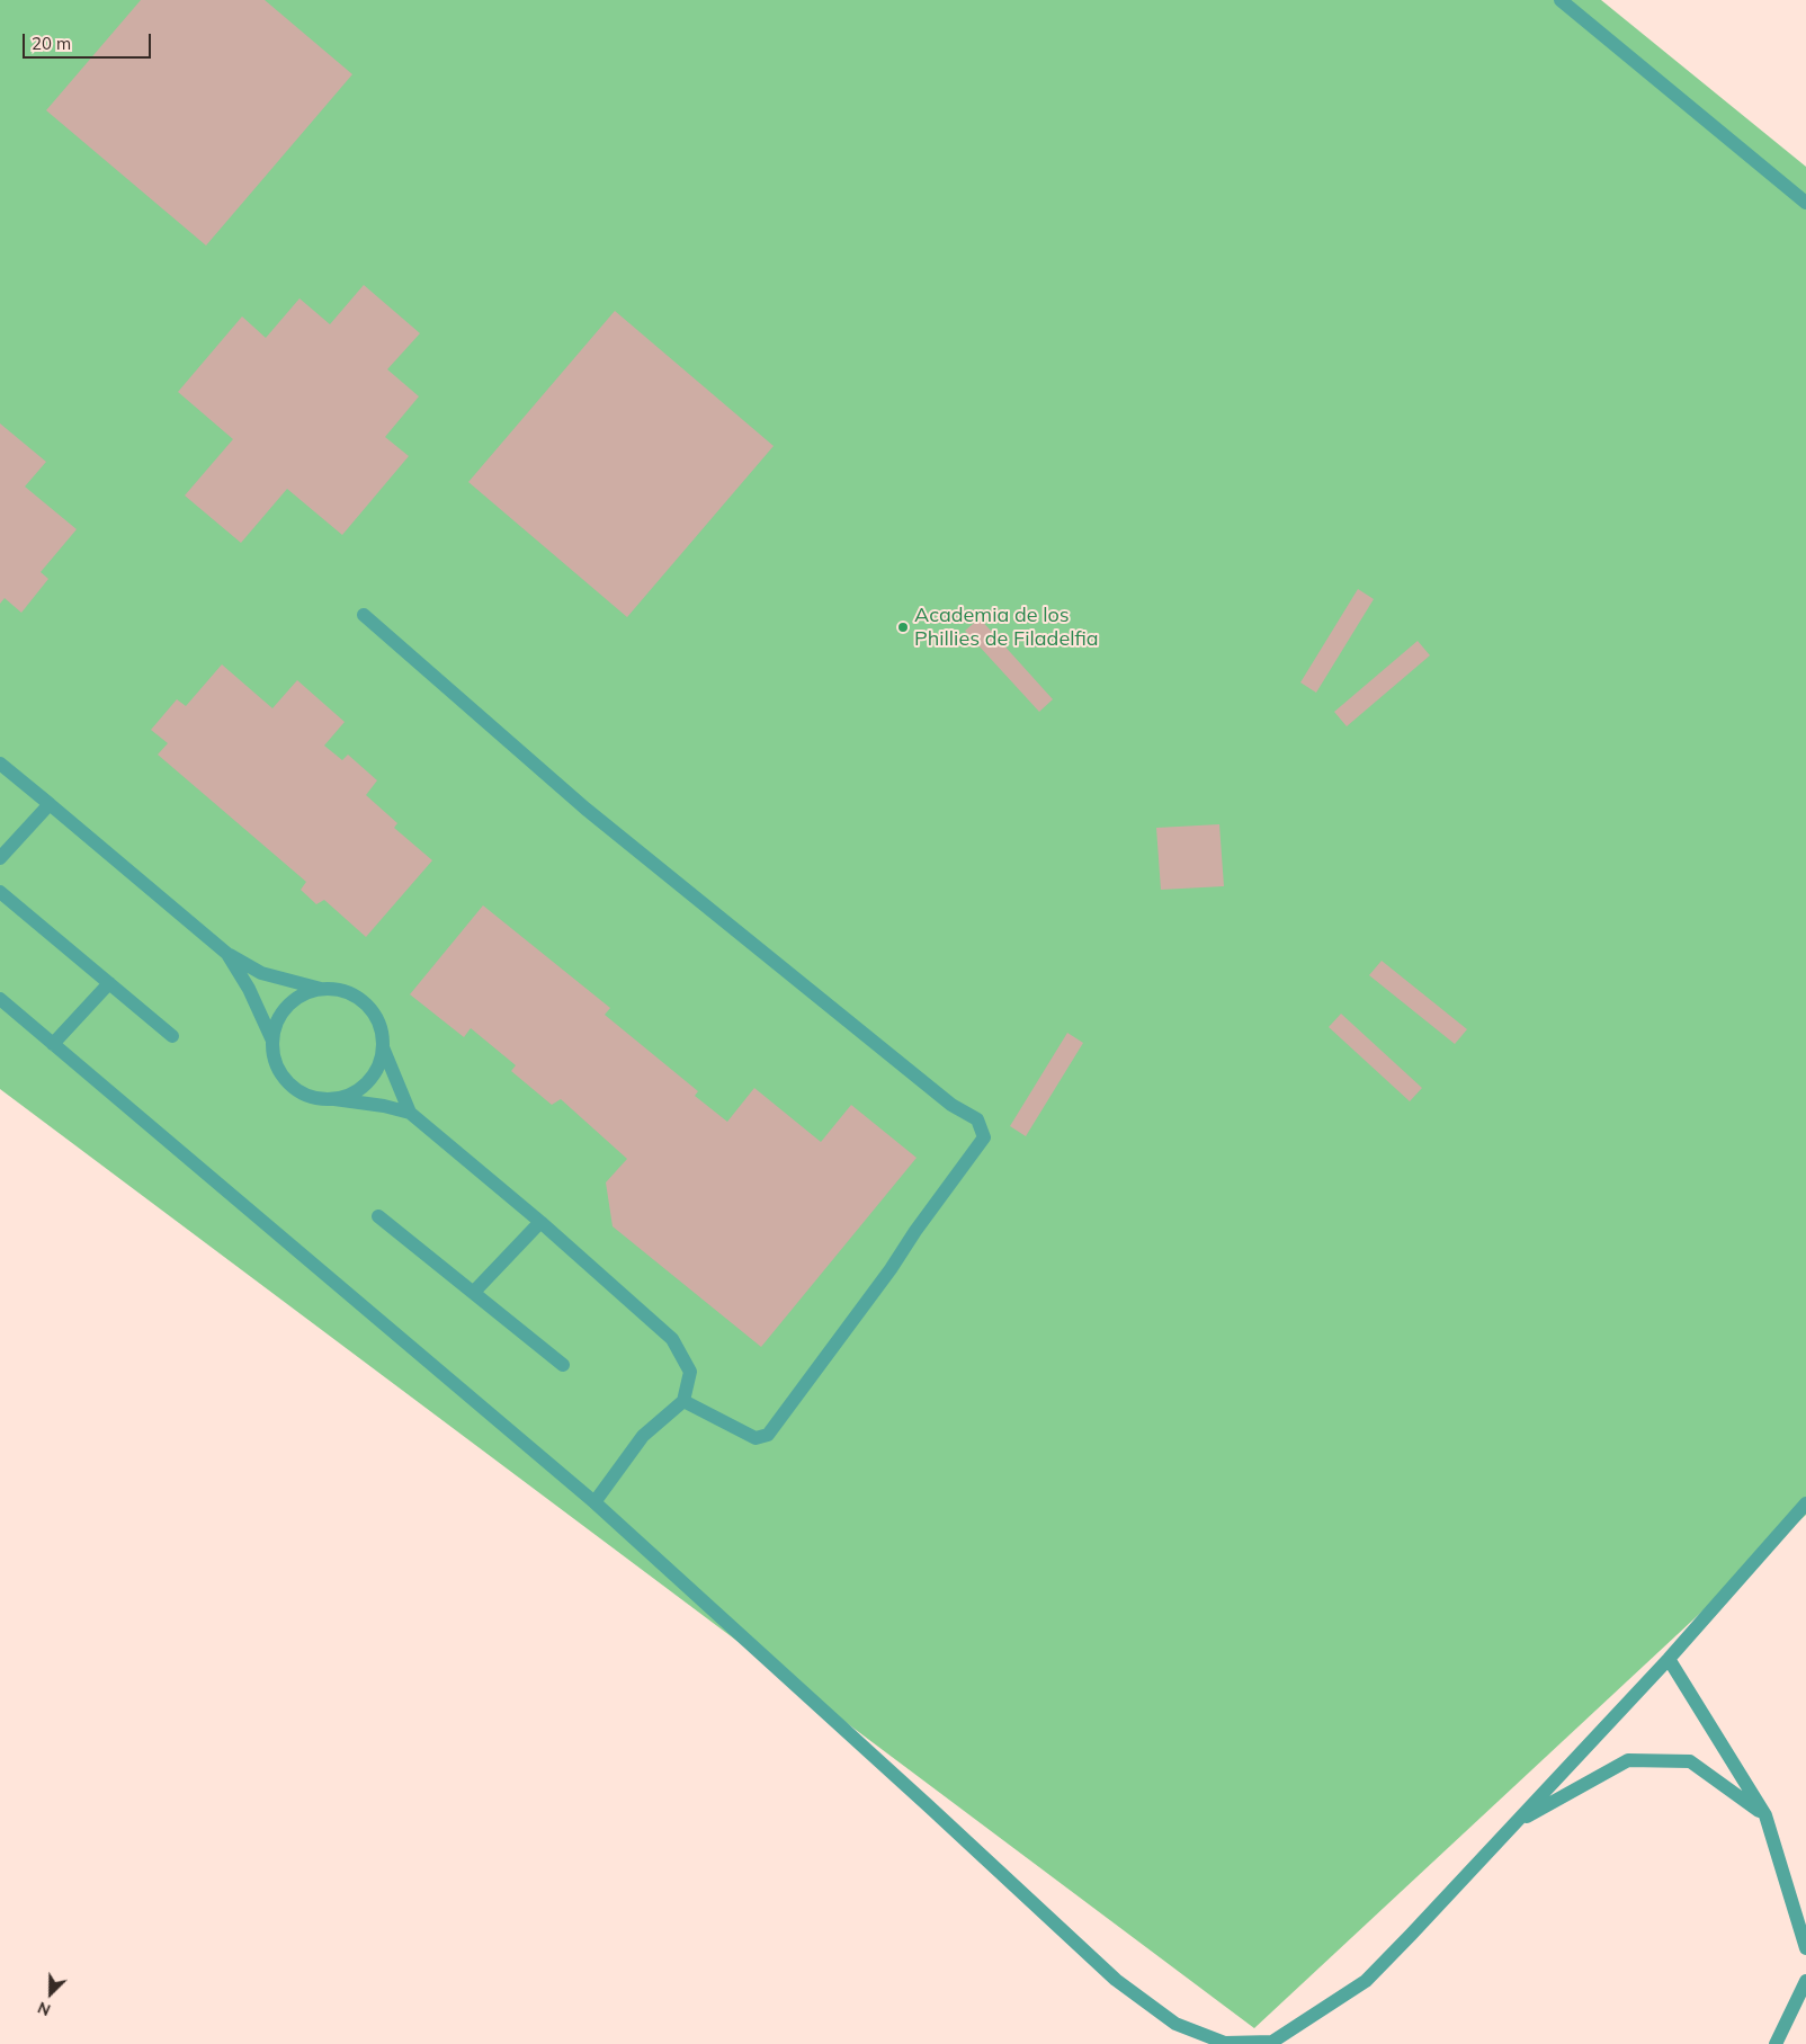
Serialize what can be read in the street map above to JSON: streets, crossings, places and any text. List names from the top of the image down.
{
  "places": ["Academia de los Phillies de Filadelfia"],
  "scale_bar": "20 m",
  "north": "bottom left"
}
